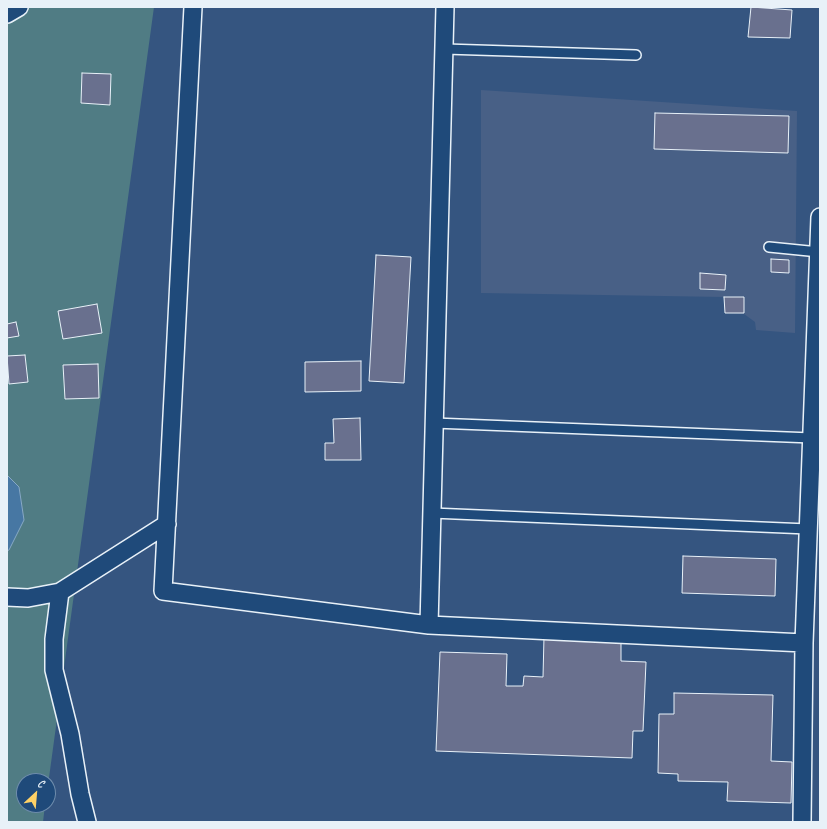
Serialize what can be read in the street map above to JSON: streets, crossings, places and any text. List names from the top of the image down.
{
  "north": "top right"
}
